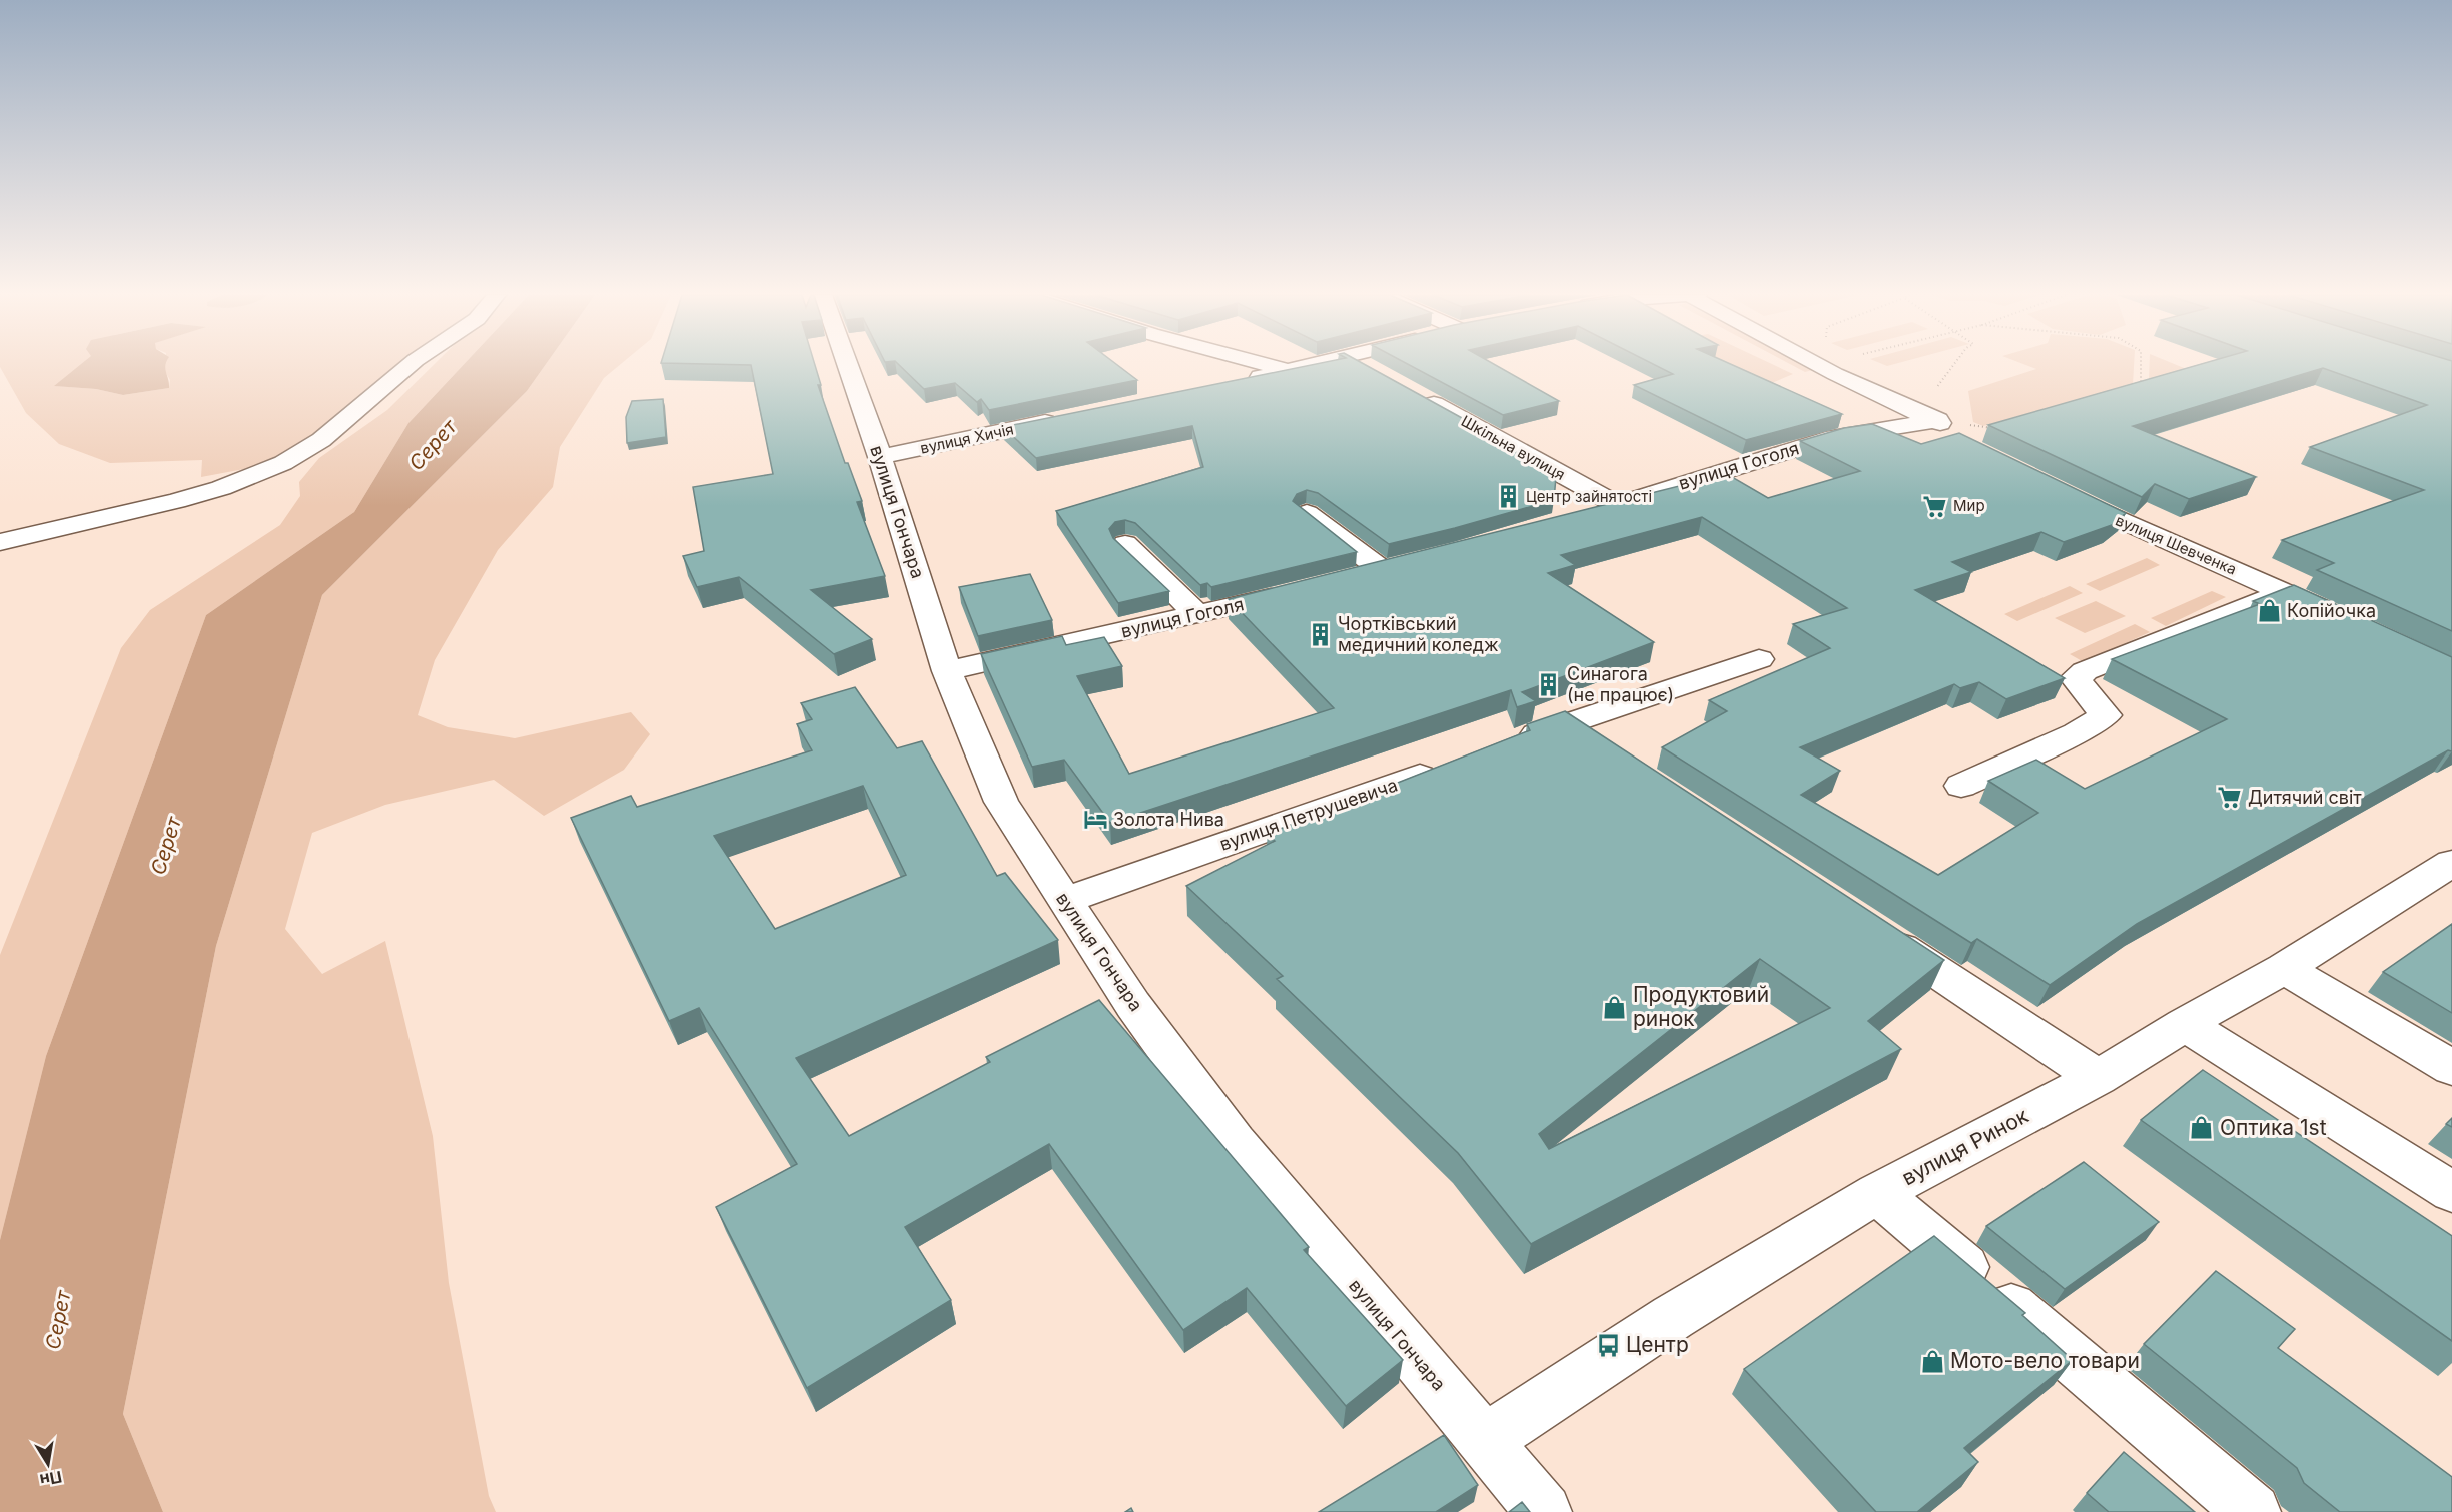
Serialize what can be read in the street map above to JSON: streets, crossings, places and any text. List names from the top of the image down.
{
  "streets": {
    "street": [
      "вулиця Хичія",
      "Шкільна вулиця",
      "вулиця Гоголя",
      "вулиця Гончара",
      "вулиця Шевченка",
      "вулиця Петрушевича",
      "вулиця Ринок"
    ]
  },
  "crossings": [
    ["вулиця Хичія", "вулиця Гончара"],
    ["Шкільна вулиця", "вулиця Гоголя"],
    ["вулиця Гоголя", "вулиця Гончара"],
    ["вулиця Гончара", "вулиця Петрушевича"],
    ["вулиця Гончара", "вулиця Ринок"]
  ],
  "water": ["Серет"],
  "places": {
    "building": ["Центр зайнятості", "Чортківський медичний коледж", "Синагога (не працює)"],
    "supermarket": ["Мир", "Дитячий світ"],
    "shop": [
      "Копійочка",
      "Продуктовий ринок",
      "Оптика 1st",
      "Мото-вело товари"
    ],
    "hotel": ["Золота Нива"],
    "bus stop": ["Центр"]
  },
  "north": "bottom"
}
